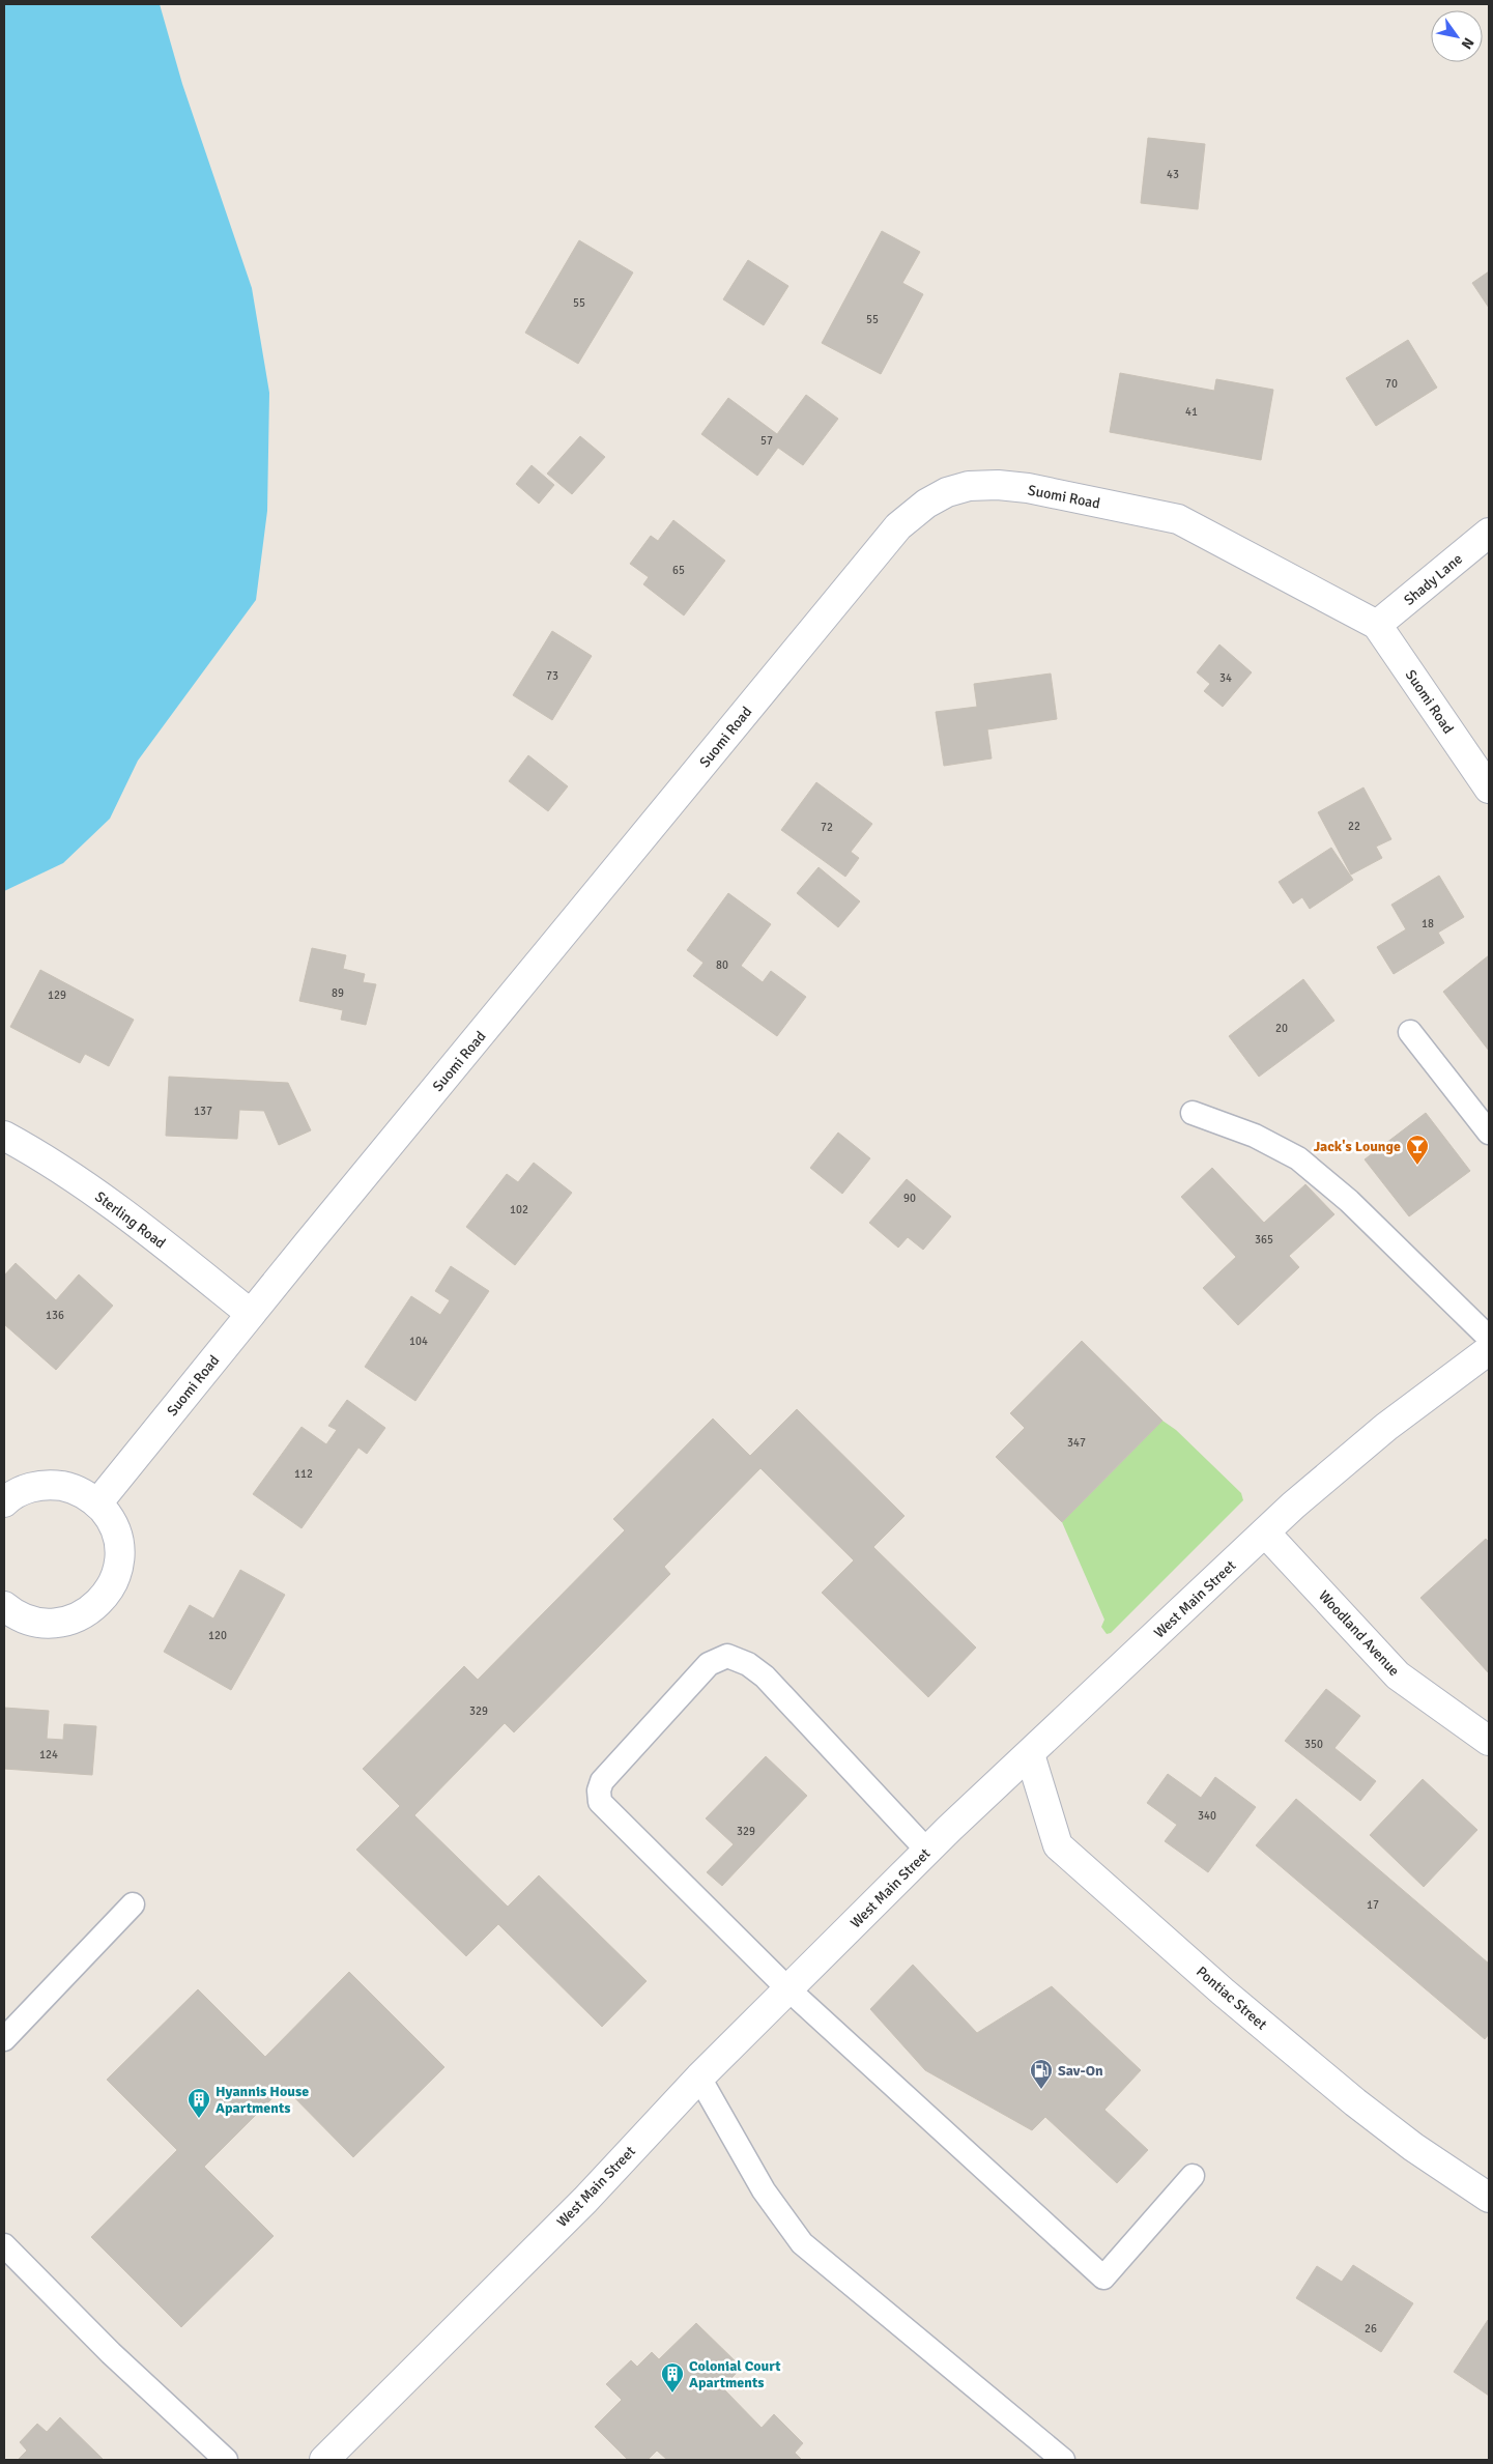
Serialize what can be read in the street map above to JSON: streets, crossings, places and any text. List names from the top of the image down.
{
  "streets": {
    "street": [
      "Suomi Road",
      "Shady Lane",
      "Sterling Road",
      "West Main Street",
      "Woodland Avenue",
      "Pontiac Street"
    ]
  },
  "crossings": [
    ["Suomi Road", "Shady Lane"],
    ["Suomi Road", "Sterling Road"],
    ["West Main Street", "Woodland Avenue"],
    ["West Main Street", "Pontiac Street"]
  ],
  "places": {
    "bar": ["Jack's Lounge"],
    "fuel station": ["Sav-On"],
    "building": ["Hyannis House Apartments", "Colonial Court Apartments"]
  },
  "house_numbers": [
    "43",
    "55",
    "55",
    "70",
    "41",
    "57",
    "65",
    "73",
    "34",
    "22",
    "72",
    "18",
    "80",
    "89",
    "129",
    "20",
    "137",
    "90",
    "102",
    "365",
    "136",
    "104",
    "347",
    "112",
    "120",
    "329",
    "350",
    "124",
    "340",
    "329",
    "17",
    "26"
  ],
  "north": "bottom right"
}
